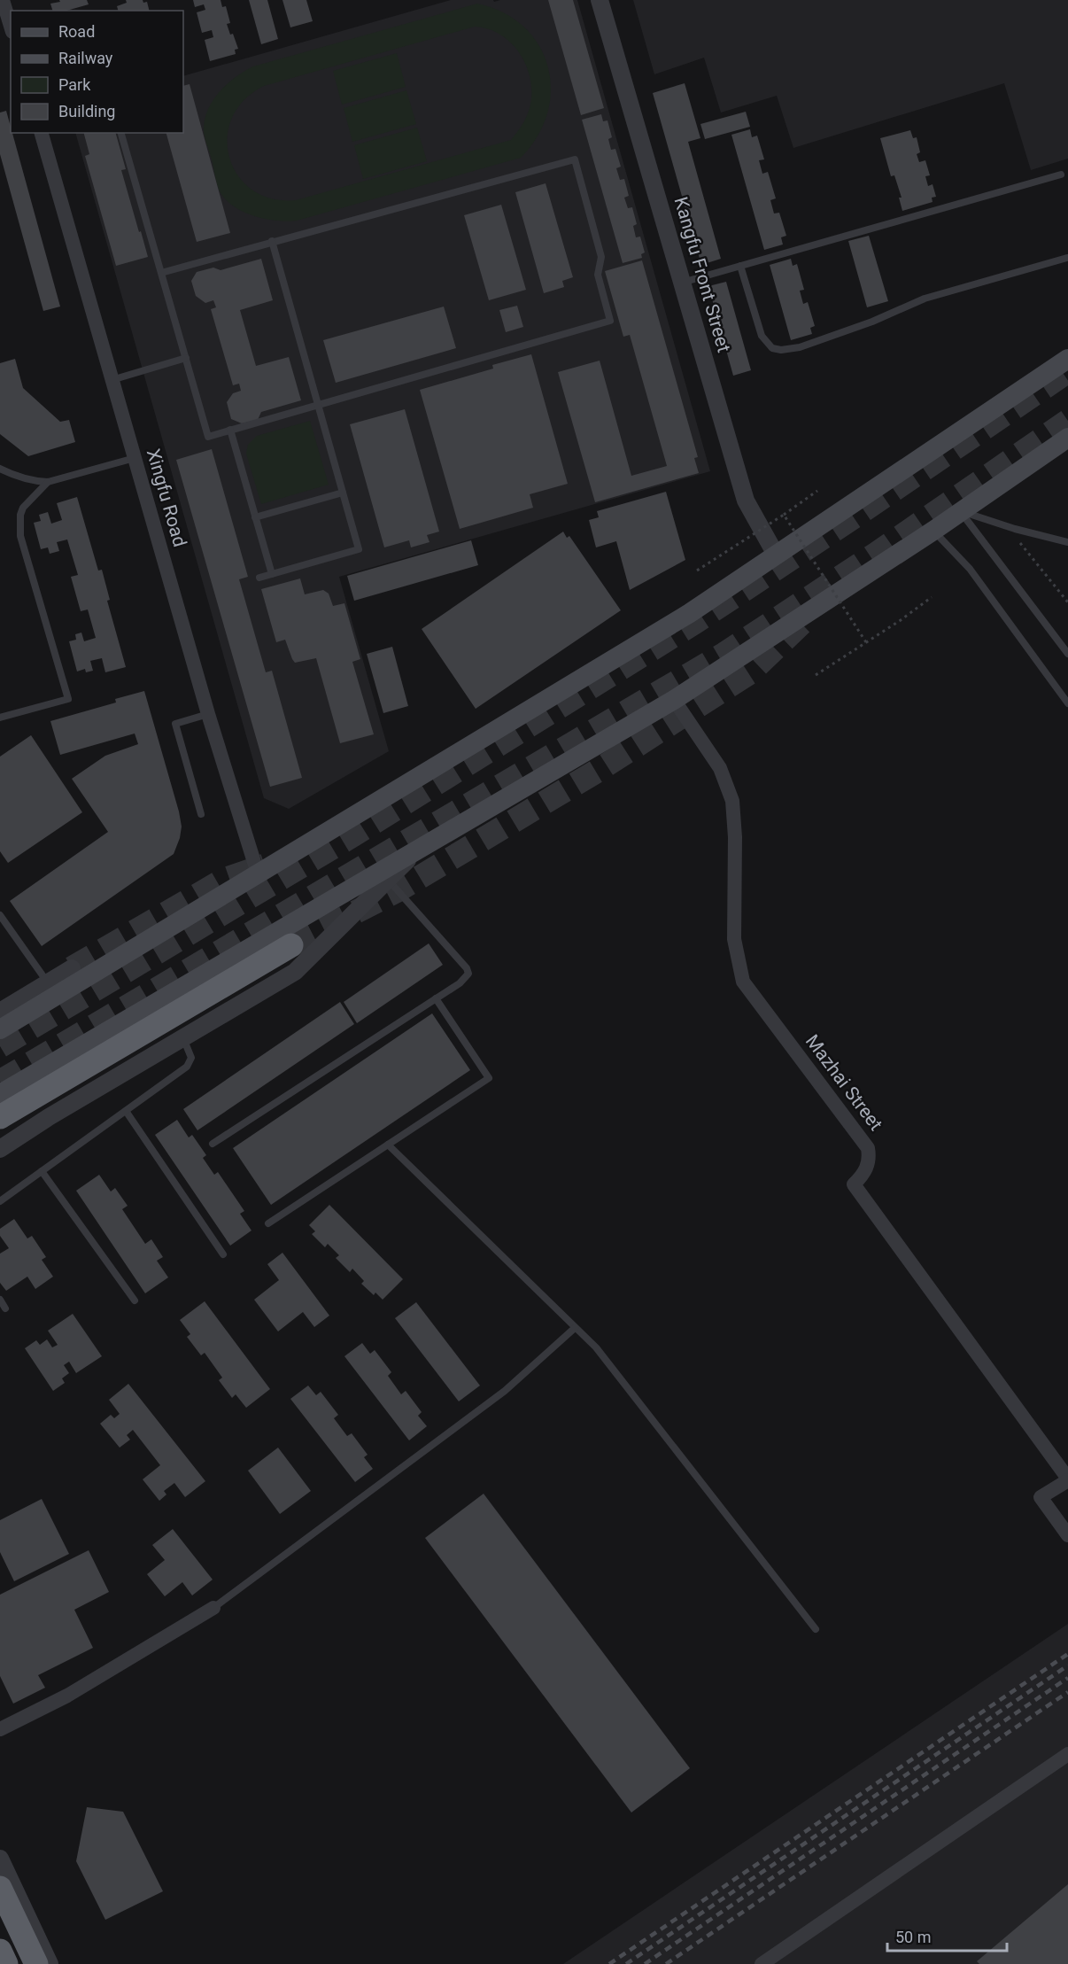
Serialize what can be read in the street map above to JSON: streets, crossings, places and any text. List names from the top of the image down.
{
  "streets": {
    "street": ["Kangfu Front Street", "Xingfu Road", "Mazhai Street"]
  },
  "legend": [
    "Road",
    "Railway",
    "Park",
    "Building"
  ],
  "scale_bar": "50 m"
}
